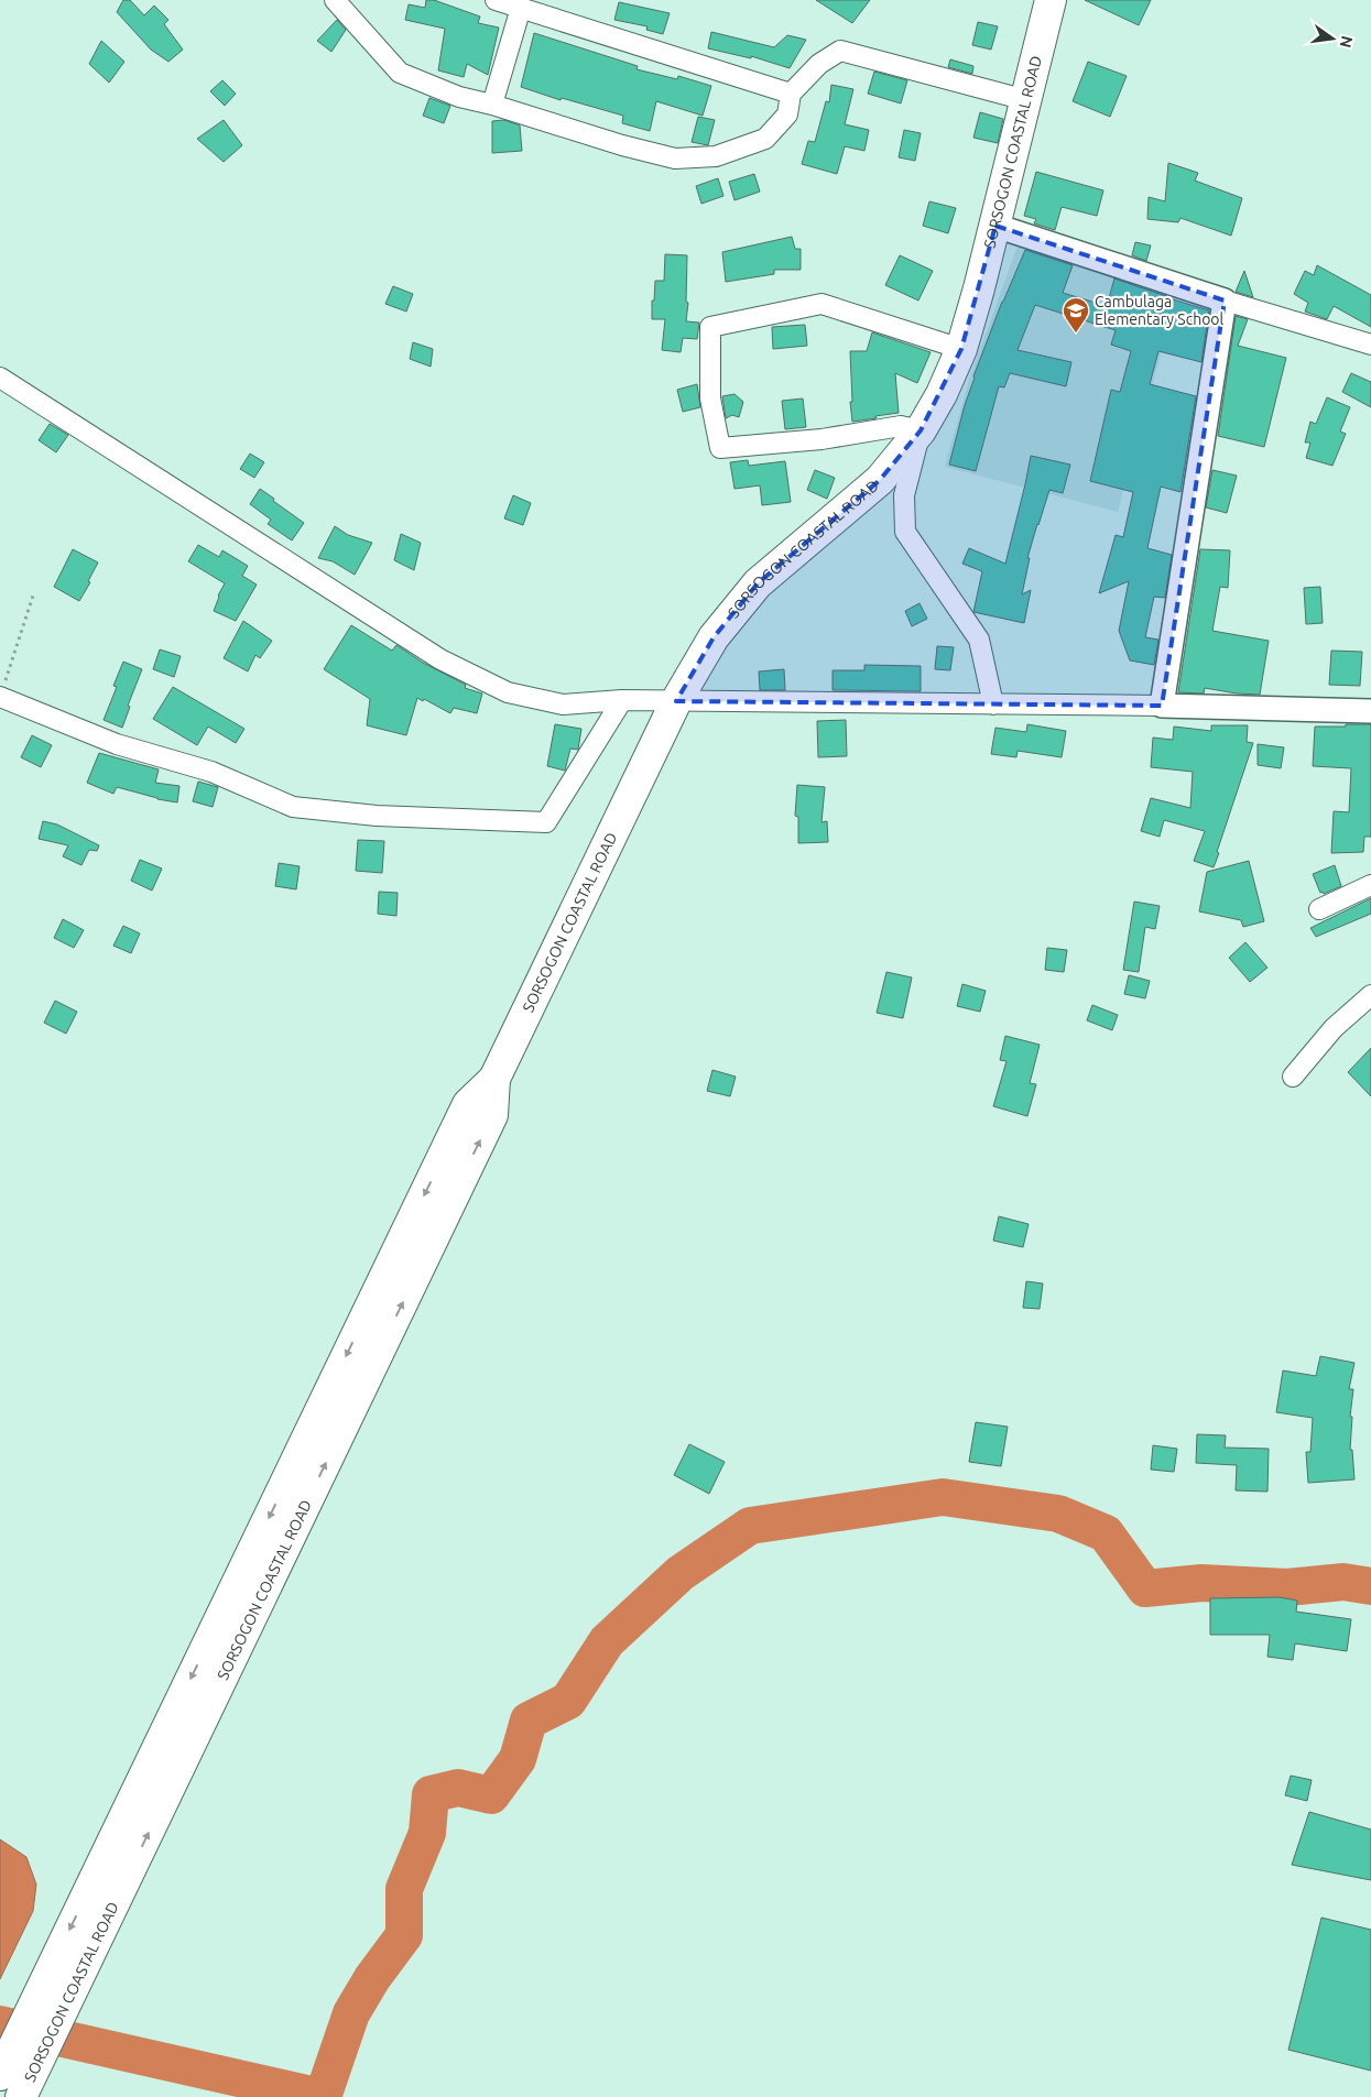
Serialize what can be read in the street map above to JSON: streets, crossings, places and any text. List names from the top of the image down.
{
  "streets": {
    "highway": ["SORSOGON COASTAL ROAD"]
  },
  "places": {
    "school or university": ["Cambulaga Elementary School"]
  },
  "north": "right"
}
